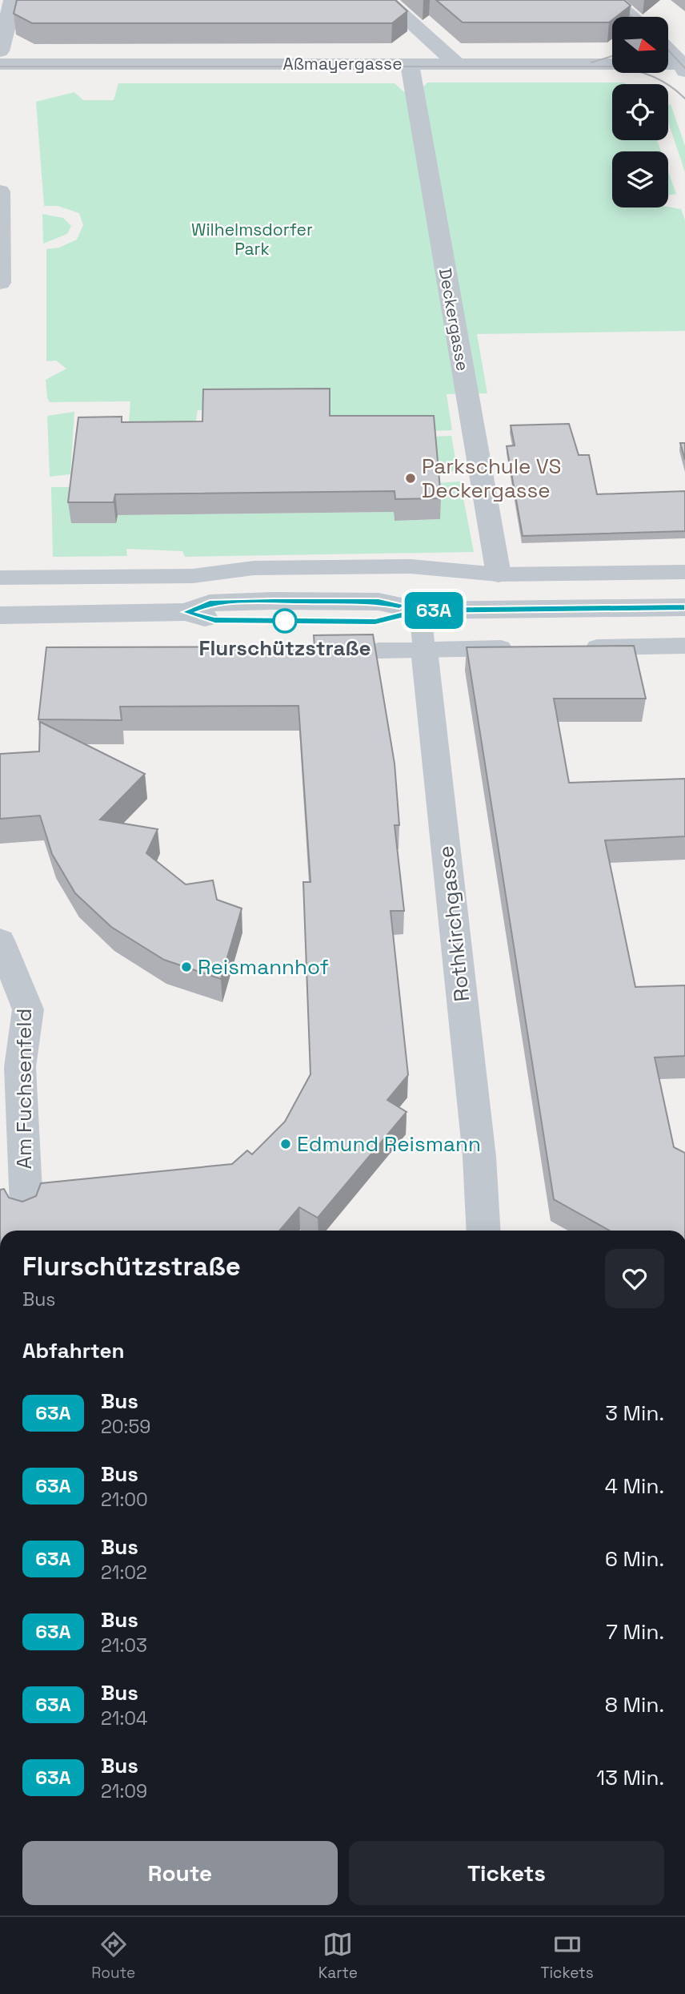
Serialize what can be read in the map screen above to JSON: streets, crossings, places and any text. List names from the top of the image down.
{
  "streets": {
    "street": [
      "Aßmayergasse",
      "Deckergasse",
      "Rothkirchgasse",
      "Am Fuchsenfeld"
    ]
  },
  "crossings": [
    ["Aßmayergasse", "Deckergasse"]
  ],
  "parks": ["Wilhelmsdorfer Park"],
  "places": [
    "Parkschule VS Deckergasse",
    "Flurschützstraße",
    "Reismannhof",
    "Edmund Reismann"
  ],
  "lines": ["bus line 63A"],
  "north": "right",
  "page": {
    "on_map": "63A",
    "heading": [
      ["Flurschützstraße", "Bus"],
      "Abfahrten"
    ],
    "list": [
      {
        "mark": "63A",
        "name": "Bus",
        "note": "20:59",
        "value": "3 Min."
      },
      {
        "mark": "63A",
        "name": "Bus",
        "note": "21:00",
        "value": "4 Min."
      },
      {
        "mark": "63A",
        "name": "Bus",
        "note": "21:02",
        "value": "6 Min."
      },
      {
        "mark": "63A",
        "name": "Bus",
        "note": "21:03",
        "value": "7 Min."
      },
      {
        "mark": "63A",
        "name": "Bus",
        "note": "21:04",
        "value": "8 Min."
      },
      {
        "mark": "63A",
        "name": "Bus",
        "note": "21:09",
        "value": "13 Min."
      }
    ],
    "buttons": ["Route", "Tickets"],
    "tabs": ["Route", "Karte", "Tickets"]
  }
}
